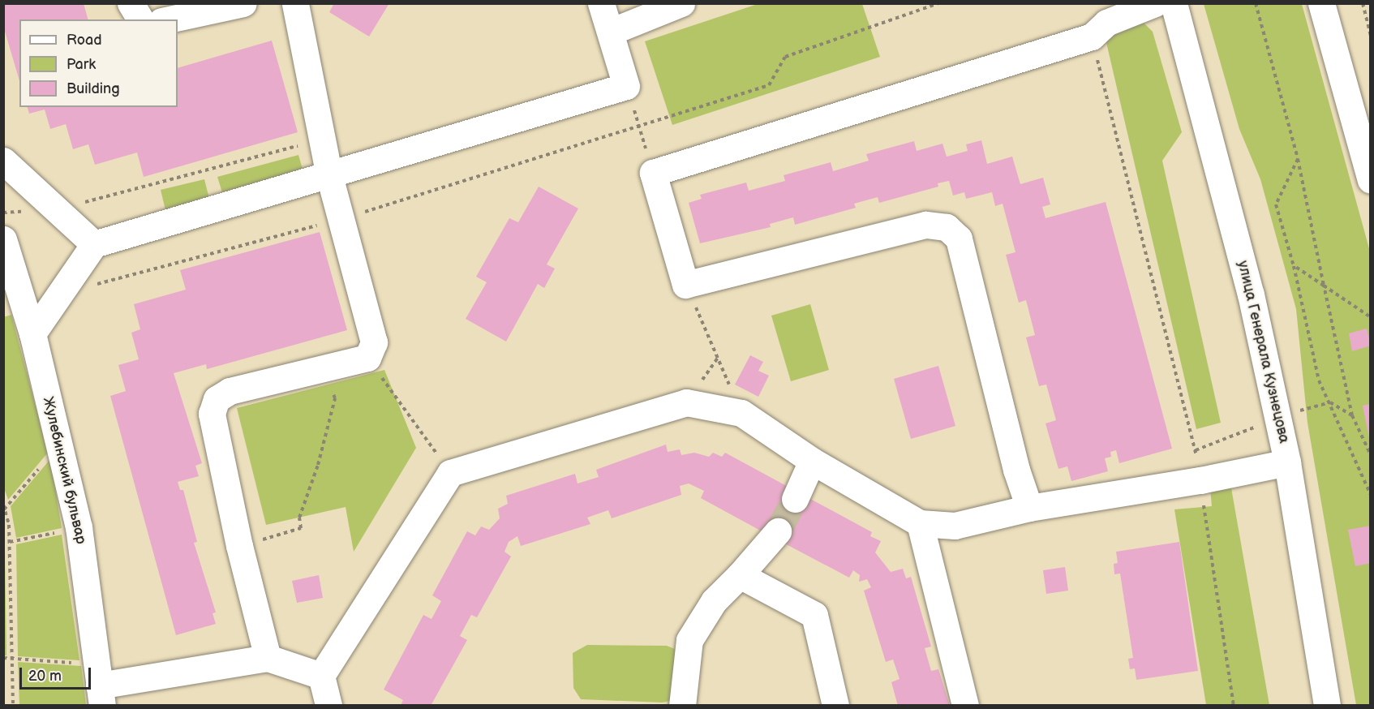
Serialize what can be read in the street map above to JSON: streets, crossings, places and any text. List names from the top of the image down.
{
  "streets": {
    "main road": ["улица Генерала Кузнецова", "Жулебинский бульвар"]
  },
  "legend": ["Road", "Park", "Building"],
  "scale_bar": "20 m"
}
